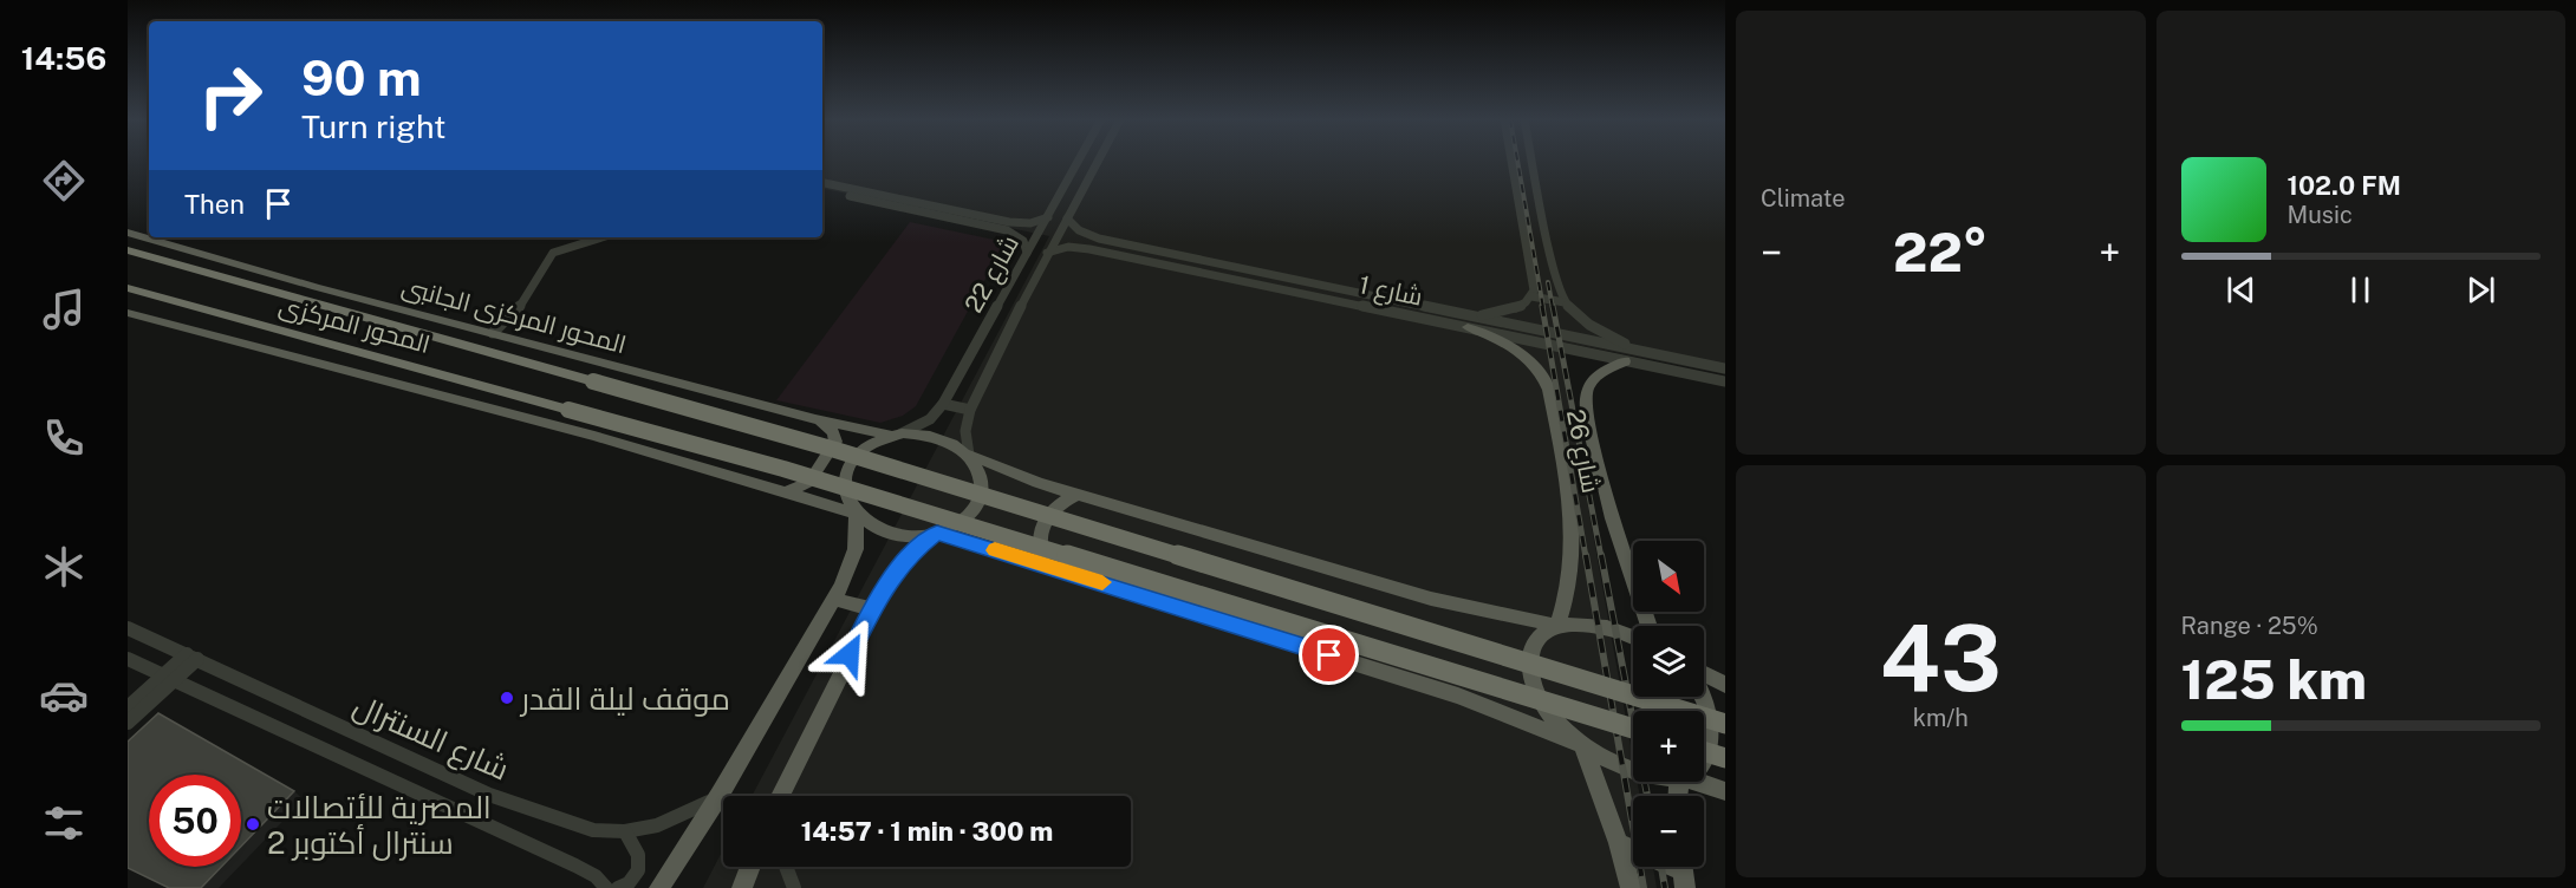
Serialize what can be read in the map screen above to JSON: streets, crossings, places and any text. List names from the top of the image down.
{
  "streets": {
    "highway": ["المحور المركزى"],
    "main road": ["المحور المركزى الجانبى", "شارع 26"],
    "street": ["شارع 22", "شارع 1", "شارع السنترال"]
  },
  "crossings": [
    ["شارع 22", "شارع 1"],
    ["شارع 22", "المحور المركزى الجانبى"],
    ["شارع 1", "شارع 26"]
  ],
  "places": ["موقف ليلة القدر", "المصرية للأتصالات سنترال أكتوبر 2"],
  "north": "bottom right",
  "page": {
    "tabs": "14:56",
    "tile": [
      "Climate",
      ["43", "km/h"],
      ["Range · 25%", "125 km"]
    ],
    "turn": ["90 m", "Turn right"],
    "song": ["102.0 FM", "Music"],
    "then": "Then",
    "heat": ["−", "22°", "+"],
    "map_buttons": ["+", "−"],
    "limit": "50",
    "trip": "14:57 · 1 min · 300 m"
  }
}
